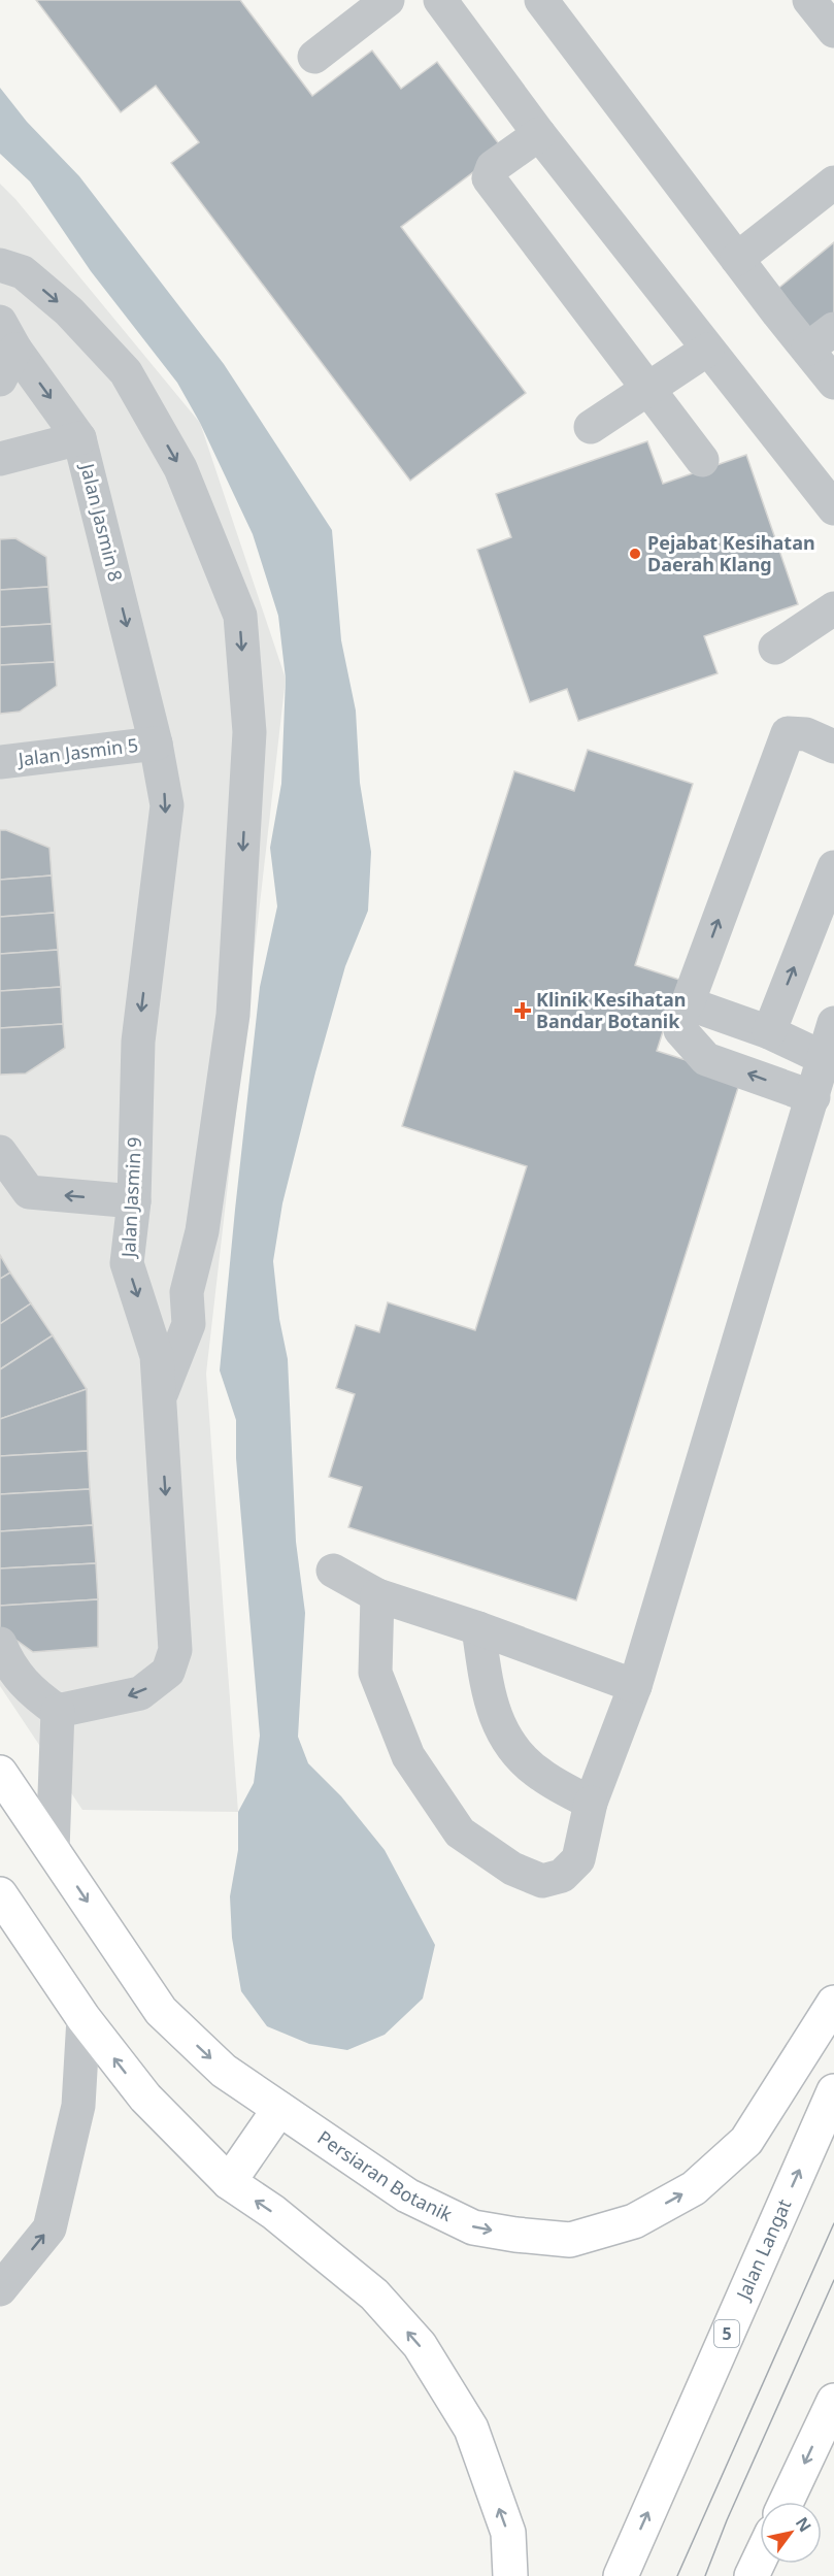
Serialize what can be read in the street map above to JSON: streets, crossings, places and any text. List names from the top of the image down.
{
  "streets": {
    "main road": ["Persiaran Botanik", "Jalan Langat", "5"],
    "street": ["Jalan Jasmin 8", "Jalan Jasmin 5", "Jalan Jasmin 9"]
  },
  "crossings": [
    ["Jalan Jasmin 8", "Jalan Jasmin 5"],
    ["Jalan Jasmin 8", "Jalan Jasmin 9"],
    ["Jalan Jasmin 5", "Jalan Jasmin 9"]
  ],
  "one_way": ["Jalan Langat"],
  "places": {
    "other": ["Pejabat Kesihatan Daerah Klang"],
    "health": ["Klinik Kesihatan Bandar Botanik"]
  },
  "north": "top right"
}
